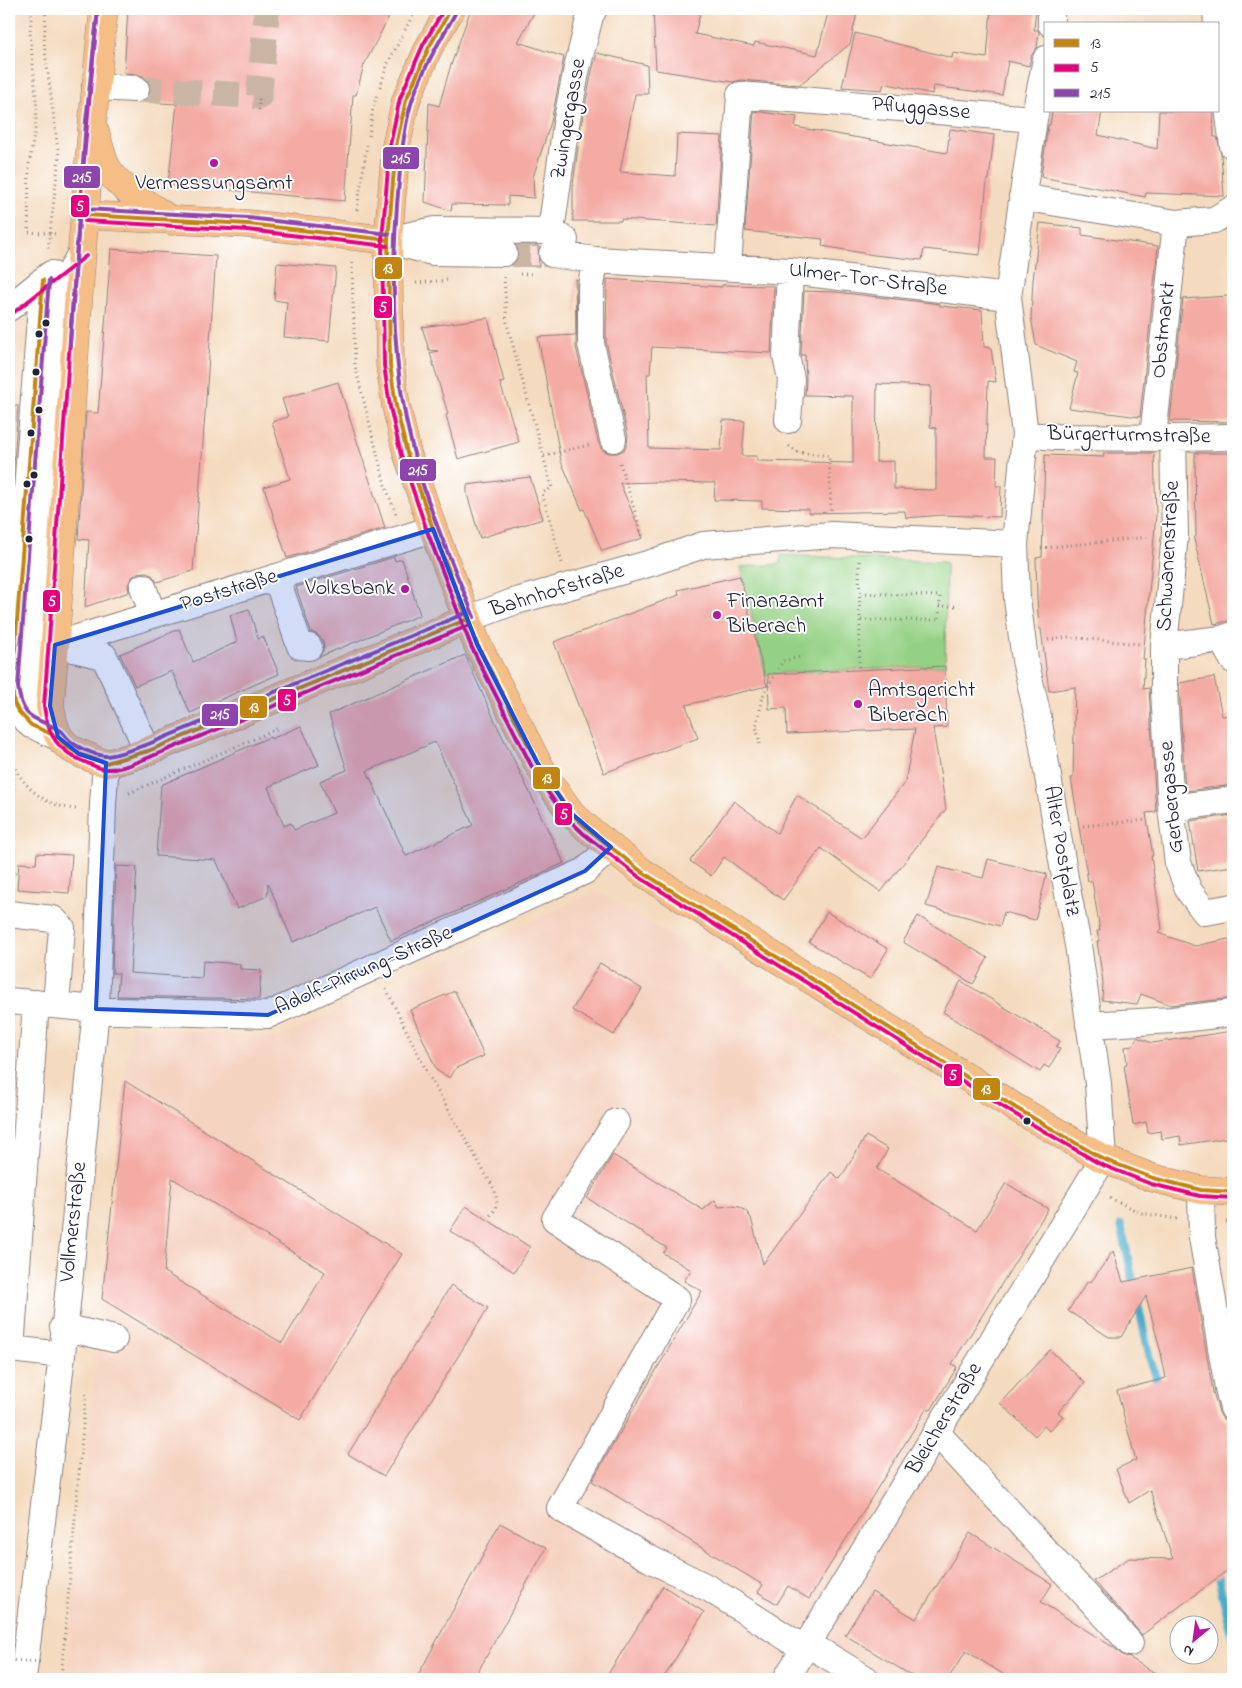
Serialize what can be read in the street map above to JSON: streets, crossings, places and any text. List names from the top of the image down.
{
  "streets": {
    "main road": ["Bahnhofstraße"],
    "street": [
      "Pfluggasse",
      "Zwingergasse",
      "Ulmer-Tor-Straße",
      "Obstmarkt",
      "Bürgerturmstraße",
      "Schwanenstraße",
      "Poststraße",
      "Gerbergasse",
      "Alter Postplatz",
      "Adolf-Pirrung-Straße",
      "Vollmerstraße",
      "Bleicherstraße"
    ]
  },
  "crossings": [
    ["Pfluggasse", "Ulmer-Tor-Straße"],
    ["Ulmer-Tor-Straße", "Bürgerturmstraße"],
    ["Obstmarkt", "Bürgerturmstraße"],
    ["Obstmarkt", "Schwanenstraße"],
    ["Bürgerturmstraße", "Schwanenstraße"],
    ["Bürgerturmstraße", "Bahnhofstraße"],
    ["Bürgerturmstraße", "Alter Postplatz"],
    ["Schwanenstraße", "Gerbergasse"],
    ["Bahnhofstraße", "Alter Postplatz"],
    ["Bahnhofstraße", "Vollmerstraße"],
    ["Alter Postplatz", "Bleicherstraße"],
    ["Adolf-Pirrung-Straße", "Vollmerstraße"]
  ],
  "places": [
    "Vermessungsamt",
    "Volksbank",
    "Finanzamt Biberach",
    "Amtsgericht Biberach"
  ],
  "lines": ["transit line 13", "transit line 5", "transit line 215"],
  "legend": ["13", "5", "215"],
  "north": "bottom left"
}
